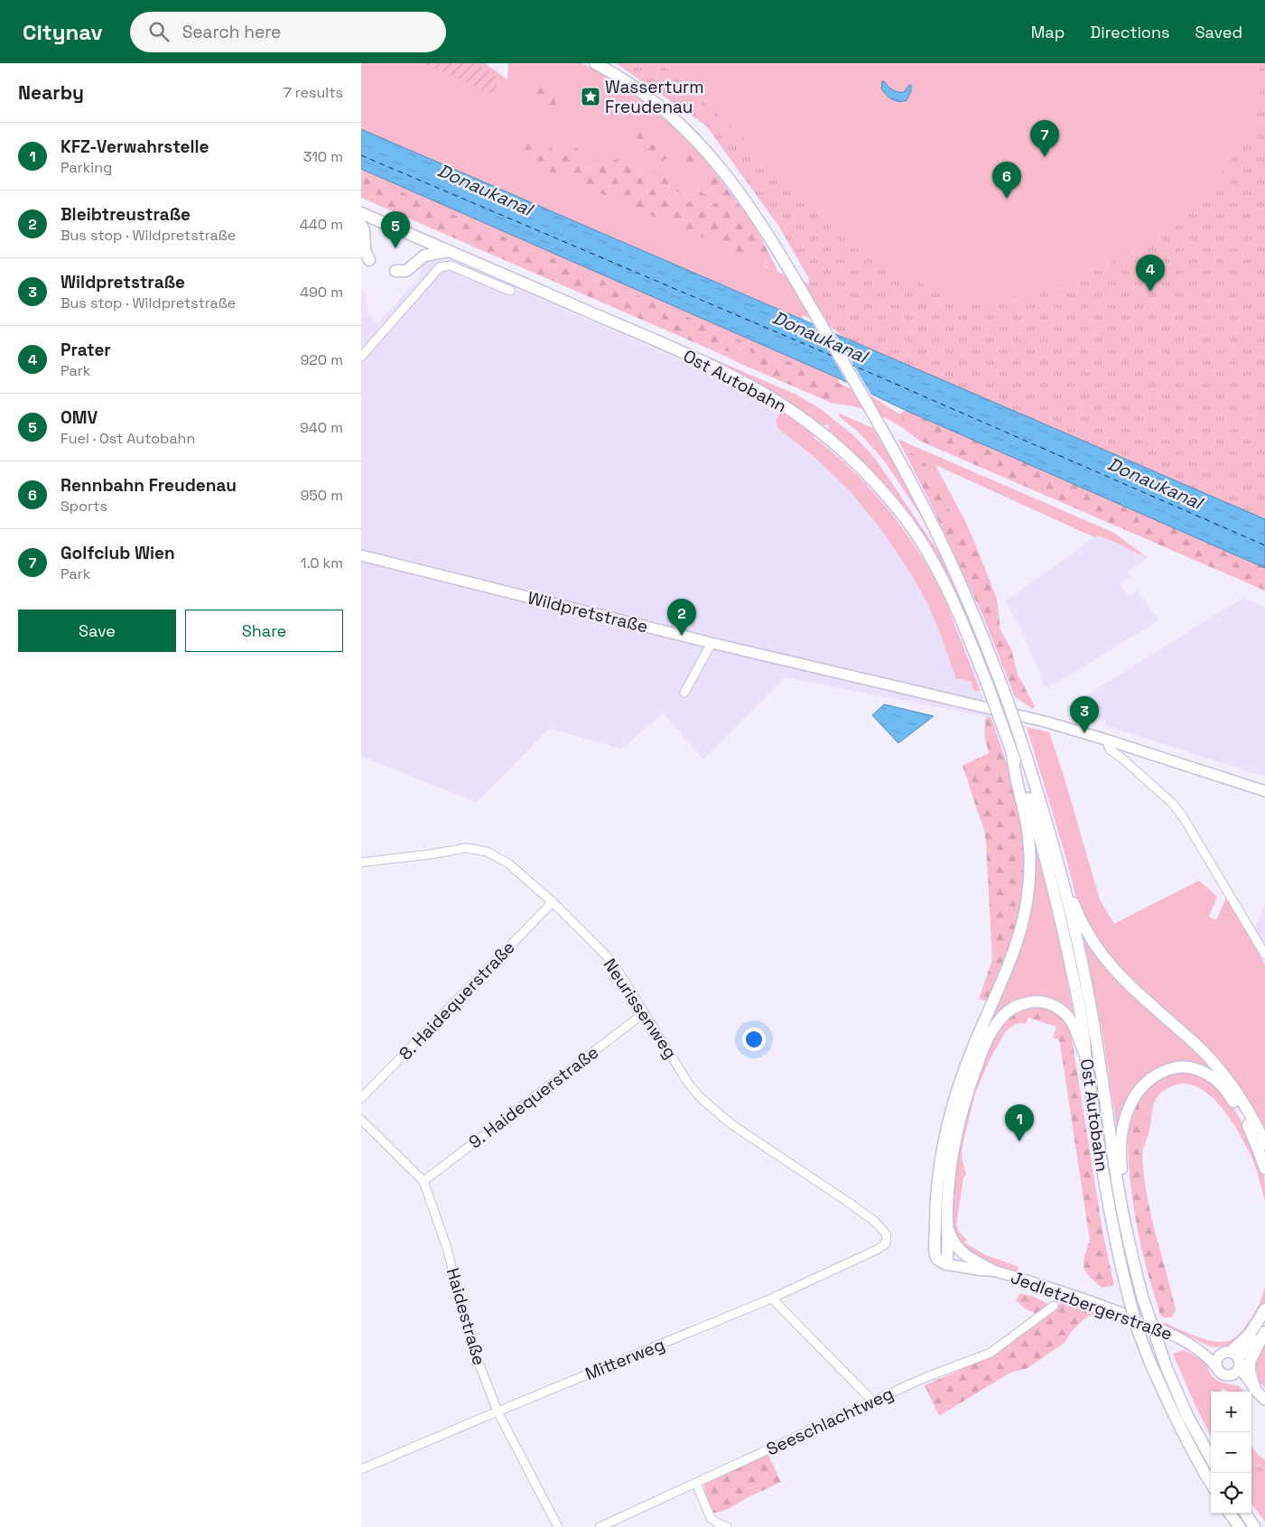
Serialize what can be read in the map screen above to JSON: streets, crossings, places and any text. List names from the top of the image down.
{
  "streets": {
    "highway": ["Ost Autobahn"],
    "main road": ["Wildpretstraße", "Jedletzbergerstraße"],
    "street": [
      "8. Haidequerstraße",
      "Neurissenweg",
      "9. Haidequerstraße",
      "Haidestraße",
      "Mitterweg",
      "Seeschlachtweg"
    ]
  },
  "crossings": [
    ["8. Haidequerstraße", "Neurissenweg"],
    ["Neurissenweg", "9. Haidequerstraße"],
    ["Neurissenweg", "Mitterweg"],
    ["9. Haidequerstraße", "Haidestraße"],
    ["Haidestraße", "Mitterweg"]
  ],
  "water": ["Donaukanal"],
  "places": {
    "place": ["Wasserturm Freudenau"]
  },
  "page": {
    "header": "Citynav",
    "search": "Search here",
    "nav": ["Map", "Directions", "Saved"],
    "heading": ["Nearby", "7 results"],
    "pins": [
      "7",
      "6",
      "5",
      "4",
      "2",
      "3",
      "1"
    ],
    "list": [
      {
        "mark": "1",
        "name": "KFZ-Verwahrstelle",
        "note": "Parking",
        "value": "310 m"
      },
      {
        "mark": "2",
        "name": "Bleibtreustraße",
        "note": "Bus stop · Wildpretstraße",
        "value": "440 m"
      },
      {
        "mark": "3",
        "name": "Wildpretstraße",
        "note": "Bus stop · Wildpretstraße",
        "value": "490 m"
      },
      {
        "mark": "4",
        "name": "Prater",
        "note": "Park",
        "value": "920 m"
      },
      {
        "mark": "5",
        "name": "OMV",
        "note": "Fuel · Ost Autobahn",
        "value": "940 m"
      },
      {
        "mark": "6",
        "name": "Rennbahn Freudenau",
        "note": "Sports",
        "value": "950 m"
      },
      {
        "mark": "7",
        "name": "Golfclub Wien",
        "note": "Park",
        "value": "1.0 km"
      }
    ],
    "buttons": ["Save", "Share"],
    "map_buttons": ["+", "−"]
  }
}
